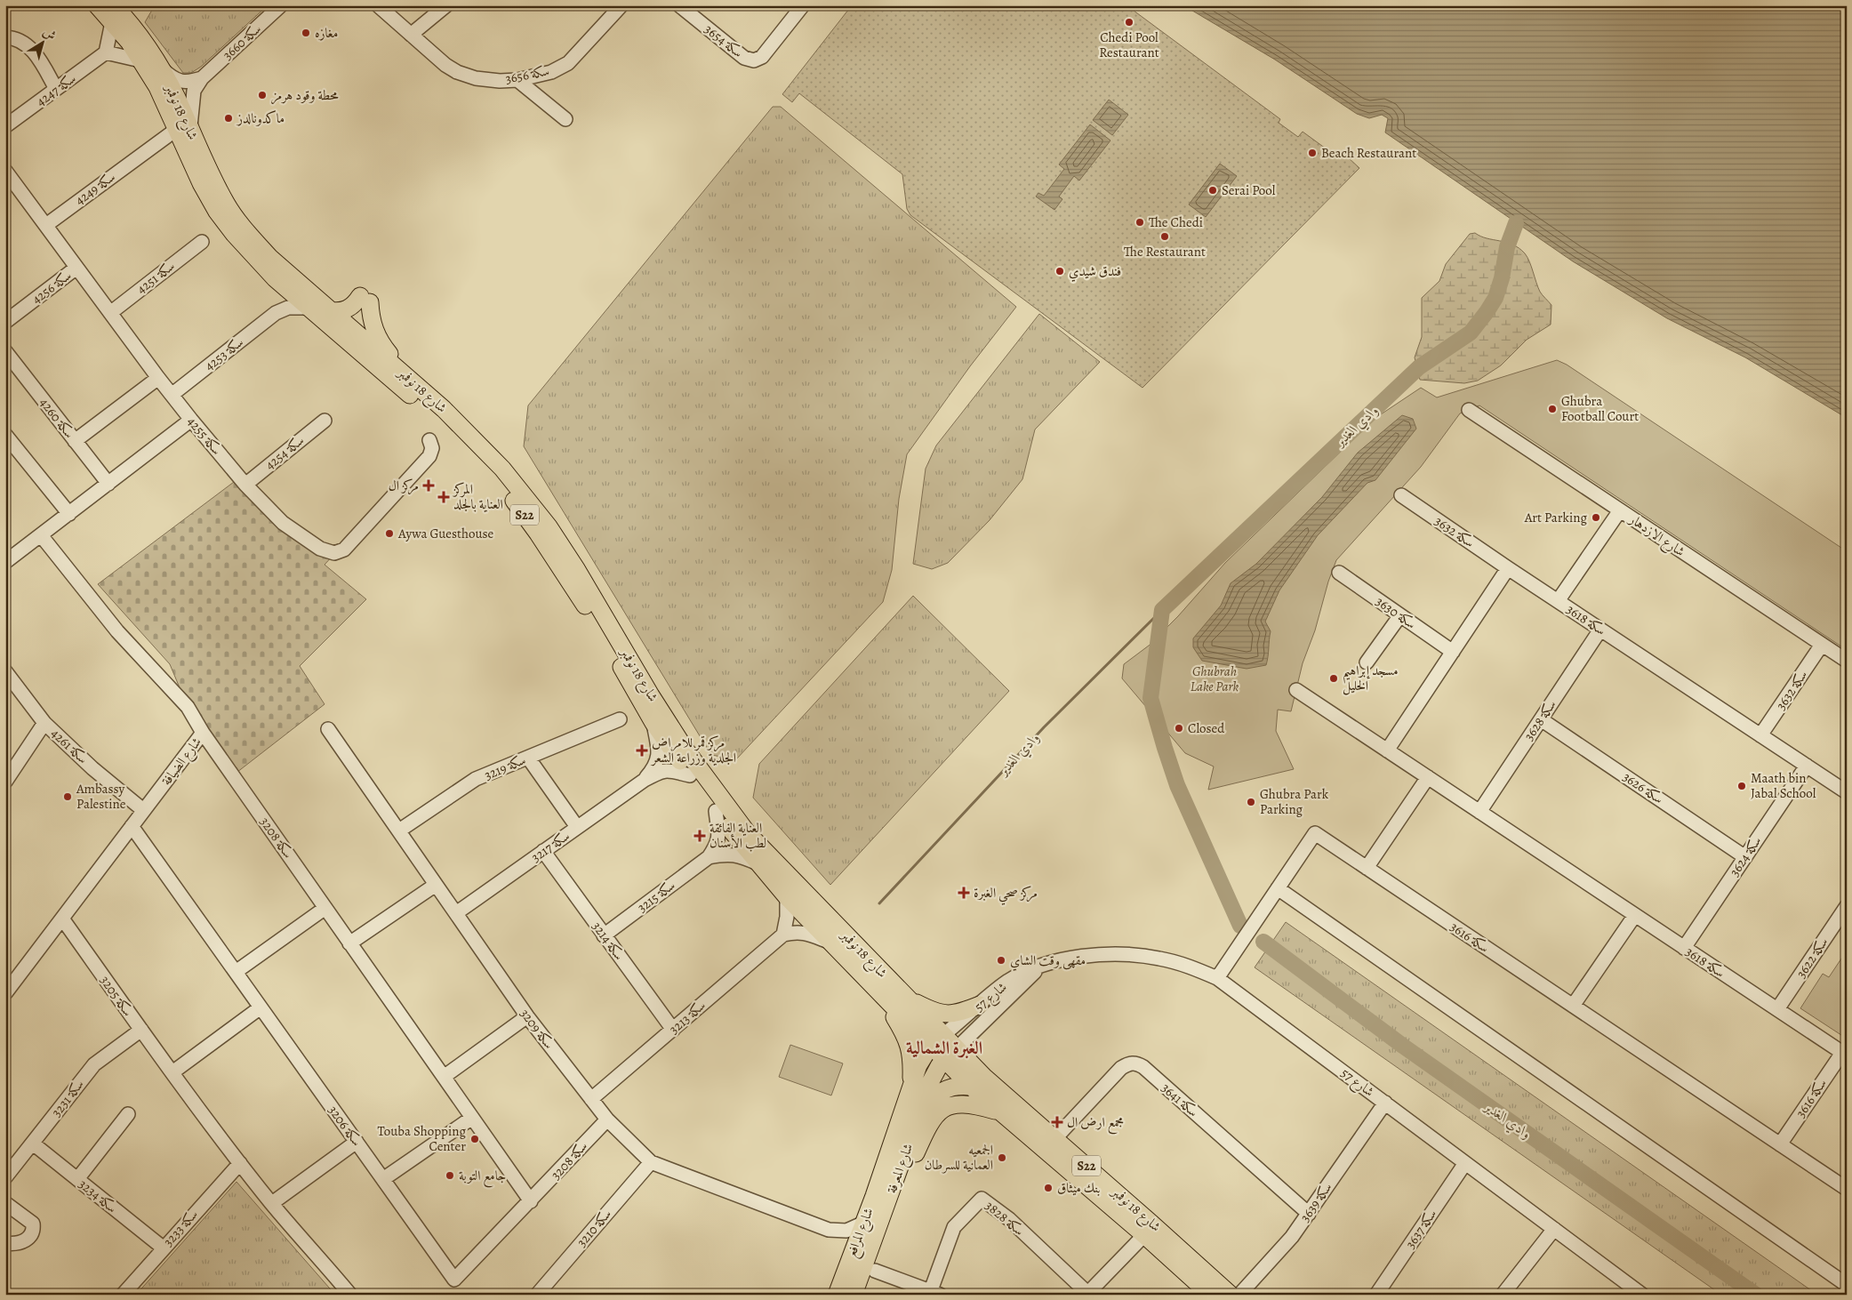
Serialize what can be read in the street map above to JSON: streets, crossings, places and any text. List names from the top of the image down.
{
  "streets": {
    "main road": [
      "شارع 18 نوفمبر",
      "S22",
      "شارع المعرفة",
      "شارع المرافع"
    ],
    "street": [
      "سكة 3654",
      "سكة 3660",
      "سكة 3656",
      "سكة 4247",
      "سكة 4249",
      "سكة 4251",
      "سكة 4256",
      "سكة 4253",
      "سكة 4260",
      "سكة 4255",
      "سكة 4254",
      "سكة 3632",
      "شارع الازدهار",
      "سكة 3630",
      "سكة 3618",
      "سكة 3628",
      "سكة 4261",
      "شارع الضيافة",
      "سكة 3219",
      "سكة 3626",
      "سكة 3208",
      "سكة 3217",
      "سكة 3624",
      "سكة 3215",
      "سكة 3616",
      "سكة 3214",
      "سكة 3622",
      "سكة 3205",
      "شارع 57",
      "سكة 3213",
      "سكة 3209",
      "سكة 3231",
      "سكة 3641",
      "سكة 3206",
      "سكة 3234",
      "سكة 3639",
      "سكة 3828",
      "سكة 3233",
      "سكة 3210",
      "سكة 3637"
    ]
  },
  "crossings": [
    ["سكة 3660", "شارع 18 نوفمبر"],
    ["سكة 3660", "سكة 4249"],
    ["شارع 18 نوفمبر", "سكة 4249"],
    ["شارع 18 نوفمبر", "سكة 4253"],
    ["شارع 18 نوفمبر", "سكة 3217"],
    ["شارع 18 نوفمبر", "سكة 3215"],
    ["شارع 18 نوفمبر", "شارع 57"],
    ["شارع 18 نوفمبر", "سكة 3641"],
    ["شارع 18 نوفمبر", "شارع المعرفة"],
    ["شارع 18 نوفمبر", "شارع المرافع"],
    ["سكة 4249", "سكة 4255"],
    ["سكة 4251", "سكة 4255"],
    ["سكة 4256", "سكة 4255"],
    ["سكة 4253", "سكة 4255"],
    ["سكة 4255", "سكة 4254"],
    ["سكة 3632", "شارع الازدهار"],
    ["سكة 3632", "سكة 3618"],
    ["سكة 3618", "سكة 3628"],
    ["سكة 3618", "سكة 3624"],
    ["سكة 3618", "سكة 3616"],
    ["سكة 3618", "سكة 3622"],
    ["سكة 3628", "سكة 3626"],
    ["سكة 4261", "شارع الضيافة"],
    ["شارع الضيافة", "سكة 3208"],
    ["شارع الضيافة", "سكة 3205"],
    ["شارع الضيافة", "سكة 3206"],
    ["سكة 3219", "سكة 3209"],
    ["سكة 3626", "سكة 3624"],
    ["سكة 3208", "سكة 3209"],
    ["سكة 3208", "سكة 3206"],
    ["سكة 3217", "سكة 3214"],
    ["سكة 3217", "سكة 3209"],
    ["سكة 3215", "سكة 3214"],
    ["سكة 3616", "شارع 57"],
    ["سكة 3214", "سكة 3213"],
    ["سكة 3205", "سكة 3231"],
    ["سكة 3205", "سكة 3233"],
    ["شارع 57", "شارع المعرفة"],
    ["شارع 57", "سكة 3639"],
    ["شارع 57", "سكة 3637"],
    ["سكة 3213", "سكة 3209"],
    ["سكة 3209", "سكة 3210"],
    ["سكة 3209", "شارع المرافع"],
    ["سكة 3231", "سكة 3234"],
    ["سكة 3641", "سكة 3639"],
    ["سكة 3234", "سكة 3233"]
  ],
  "districts": ["الغبرة الشمالية"],
  "water": ["وادي الغدير"],
  "parks": ["Ghubrah Lake Park"],
  "places": {
    "other": [
      "Chedi Pool Restaurant",
      "مغازه",
      "محطة وقود هرمز",
      "ماكدونالدز",
      "Beach Restaurant",
      "Serai Pool",
      "The Chedi",
      "The Restaurant",
      "فندق شيدي",
      "Ghubra Football Court",
      "Art Parking",
      "Aywa Guesthouse",
      "مسجد إبراهيم الخليل",
      "Closed",
      "Maath bin Jabal School",
      "Ambassy Palestine",
      "Ghubra Park Parking",
      "مقهى وقت الشاي",
      "Touba Shopping Center",
      "الجمعيه العمانية للسرطان",
      "جامع التوبة",
      "بنك ميثاق"
    ],
    "health": [
      "مركز ال",
      "المركز العناية بالجلد",
      "مركز قمر للامراض الجلدية وزراعة الشعر",
      "العناية الفائقة لطب الأسنان",
      "مركز صحي الغبرة",
      "مجمع ارض ال"
    ]
  },
  "north": "top right"
}
